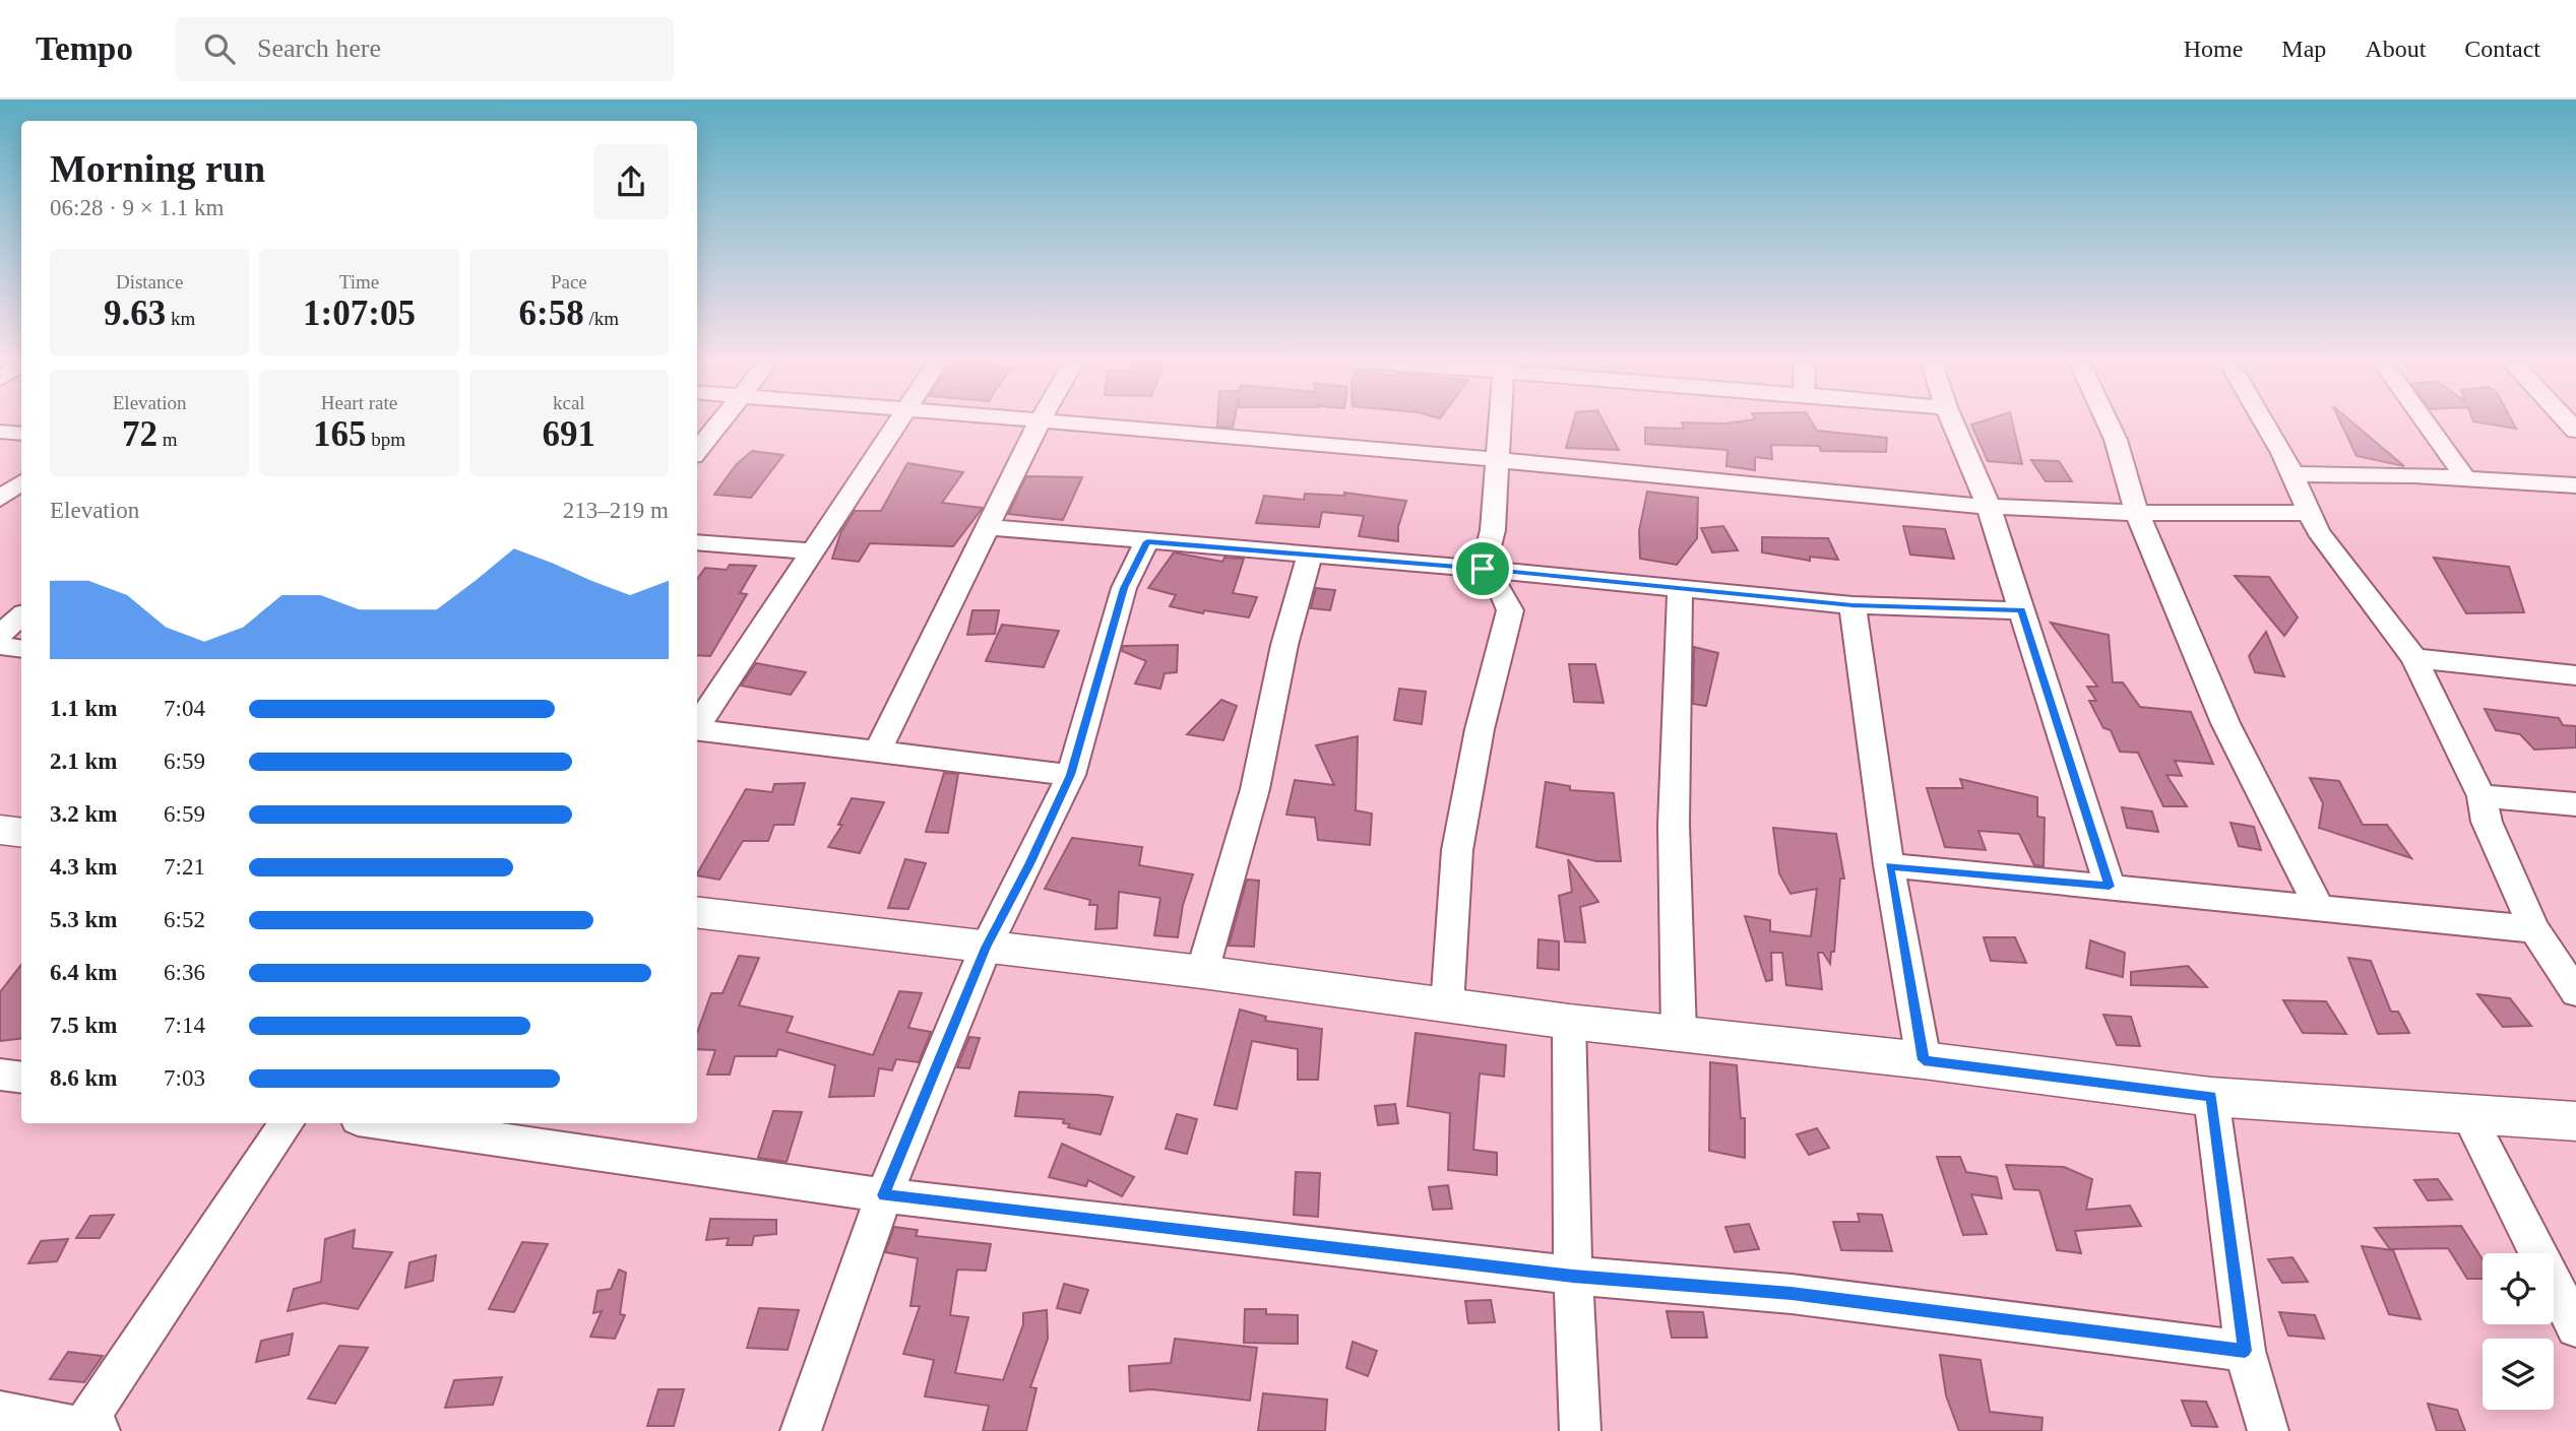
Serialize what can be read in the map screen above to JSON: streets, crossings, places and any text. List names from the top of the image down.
{
  "page": {
    "header": "Tempo",
    "search": "Search here",
    "nav": [
      "Home",
      "Map",
      "About",
      "Contact"
    ],
    "heading": ["Morning run", "06:28 · 9 × 1.1 km"],
    "stats": [
      ["Distance", "9.63 km"],
      ["Time", "1:07:05"],
      ["Pace", "6:58 /km"],
      ["Elevation", "72 m"],
      ["Heart rate", "165 bpm"],
      ["kcal", "691"]
    ],
    "chart": ["Elevation", "213–219 m"],
    "list": [
      {
        "name": "1.1 km",
        "note": "7:04"
      },
      {
        "name": "2.1 km",
        "note": "6:59"
      },
      {
        "name": "3.2 km",
        "note": "6:59"
      },
      {
        "name": "4.3 km",
        "note": "7:21"
      },
      {
        "name": "5.3 km",
        "note": "6:52"
      },
      {
        "name": "6.4 km",
        "note": "6:36"
      },
      {
        "name": "7.5 km",
        "note": "7:14"
      },
      {
        "name": "8.6 km",
        "note": "7:03"
      }
    ]
  }
}
